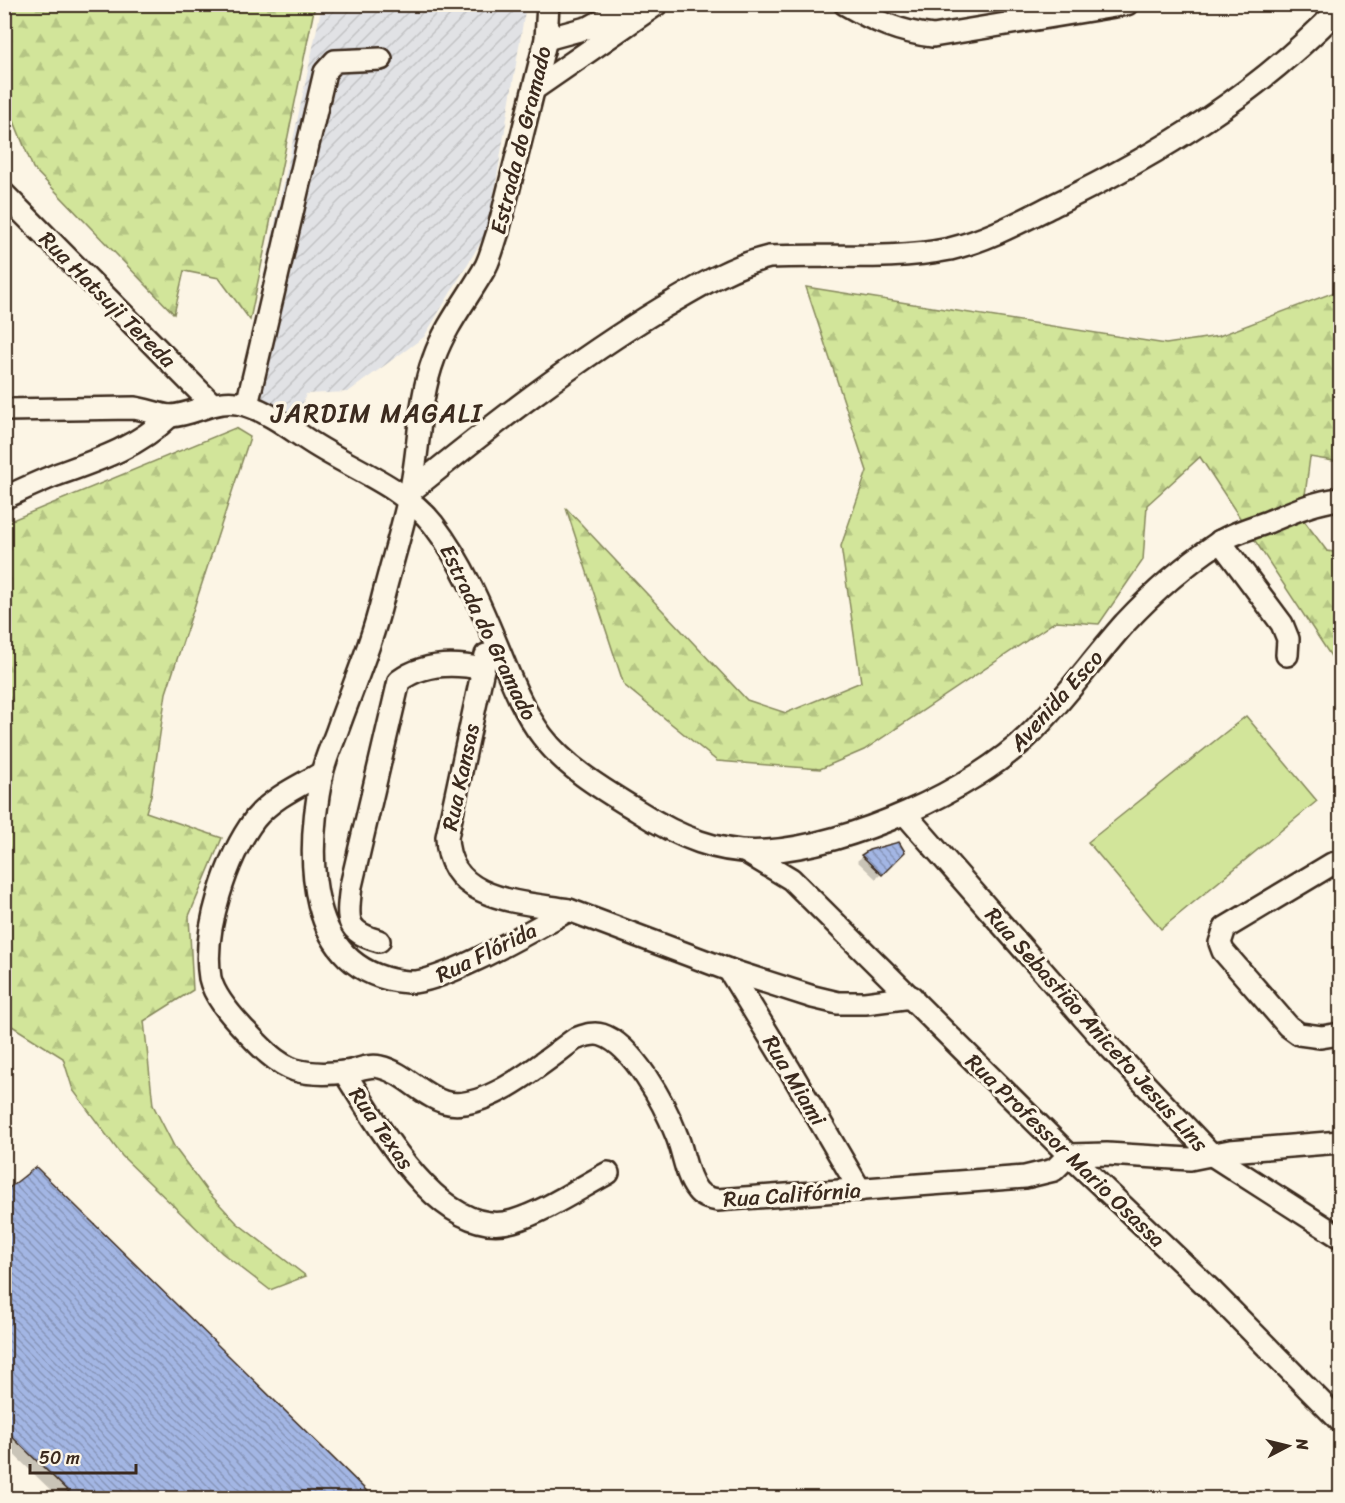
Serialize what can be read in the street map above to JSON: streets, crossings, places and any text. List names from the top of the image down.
{
  "streets": {
    "street": [
      "Estrada do Gramado",
      "Rua Hatsuji Tereda",
      "Avenida Esco",
      "Rua Kansas",
      "Rua Flórida",
      "Rua Sebastião Aniceto Jesus Lins",
      "Rua Miami",
      "Rua Texas",
      "Rua Professor Mario Osassa",
      "Rua Califórnia"
    ]
  },
  "crossings": [
    ["Estrada do Gramado", "Avenida Esco"],
    ["Estrada do Gramado", "Rua Kansas"],
    ["Estrada do Gramado", "Rua Flórida"],
    ["Estrada do Gramado", "Rua Professor Mario Osassa"],
    ["Avenida Esco", "Rua Sebastião Aniceto Jesus Lins"],
    ["Avenida Esco", "Rua Professor Mario Osassa"],
    ["Rua Kansas", "Rua Flórida"],
    ["Rua Flórida", "Rua Texas"],
    ["Rua Miami", "Rua Califórnia"],
    ["Rua Texas", "Rua Califórnia"],
    ["Rua Professor Mario Osassa", "Rua Califórnia"]
  ],
  "districts": ["JARDIM MAGALI"],
  "scale_bar": "50 m",
  "north": "right"
}
